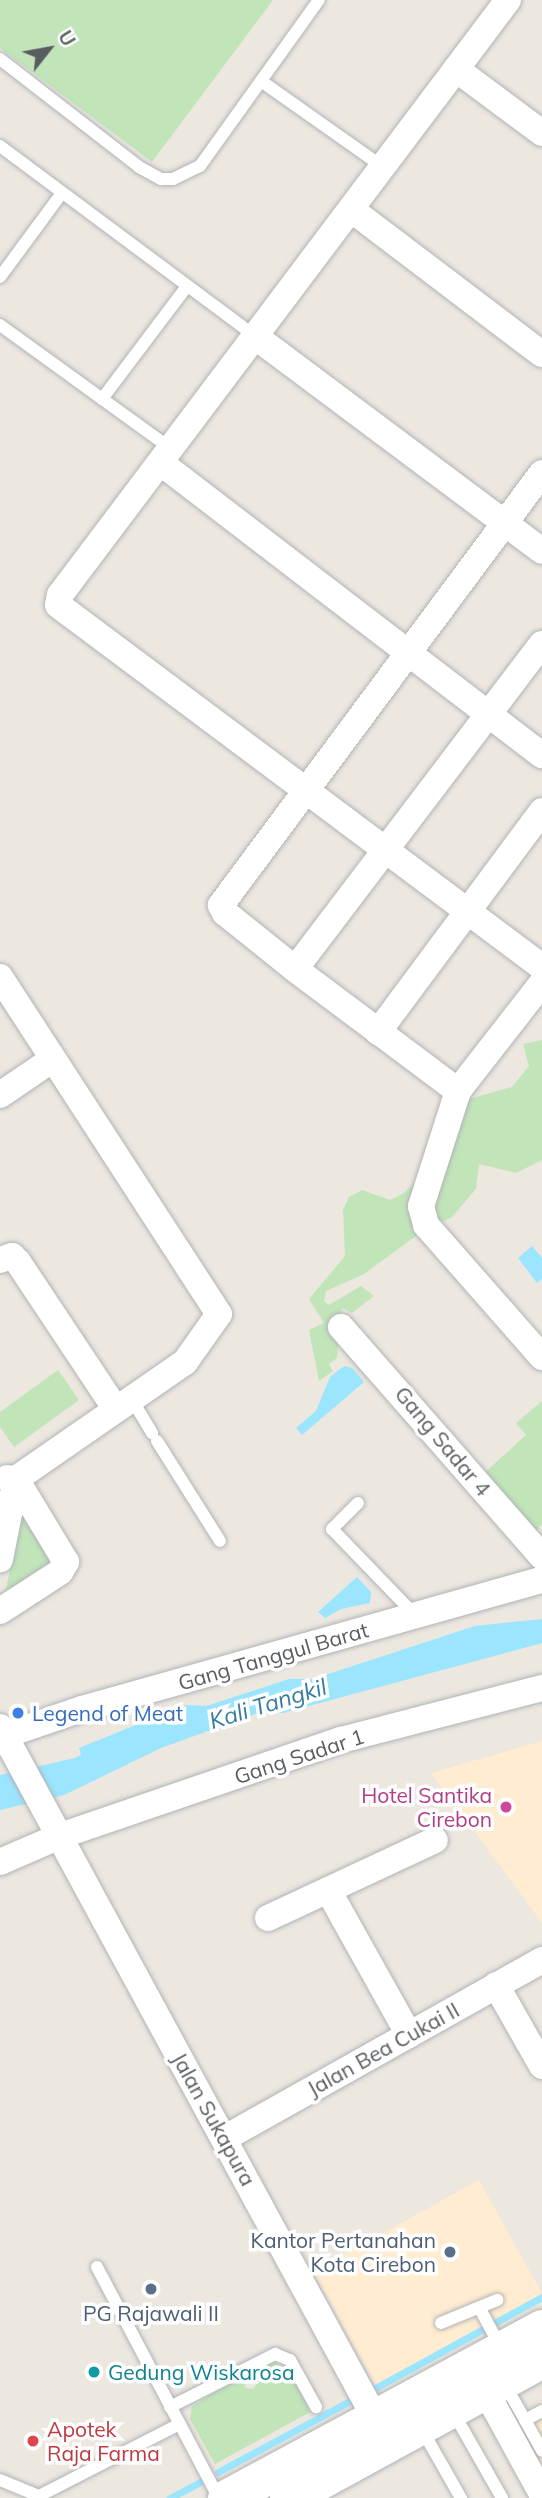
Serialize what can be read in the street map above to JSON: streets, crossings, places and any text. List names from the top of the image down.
{
  "streets": {
    "street": [
      "Gang Sadar 4",
      "Gang Tanggul Barat",
      "Gang Sadar 1",
      "Jalan Bea Cukai II",
      "Jalan Sukapura"
    ]
  },
  "crossings": [
    ["Gang Tanggul Barat", "Jalan Sukapura"],
    ["Gang Sadar 1", "Jalan Sukapura"],
    ["Jalan Bea Cukai II", "Jalan Sukapura"]
  ],
  "water": ["Kali Tangkil"],
  "places": [
    "Legend of Meat",
    "Hotel Santika Cirebon",
    "Kantor Pertanahan Kota Cirebon",
    "PG Rajawali II",
    "Gedung Wiskarosa",
    "Apotek Raja Farma"
  ],
  "north": "top right"
}
